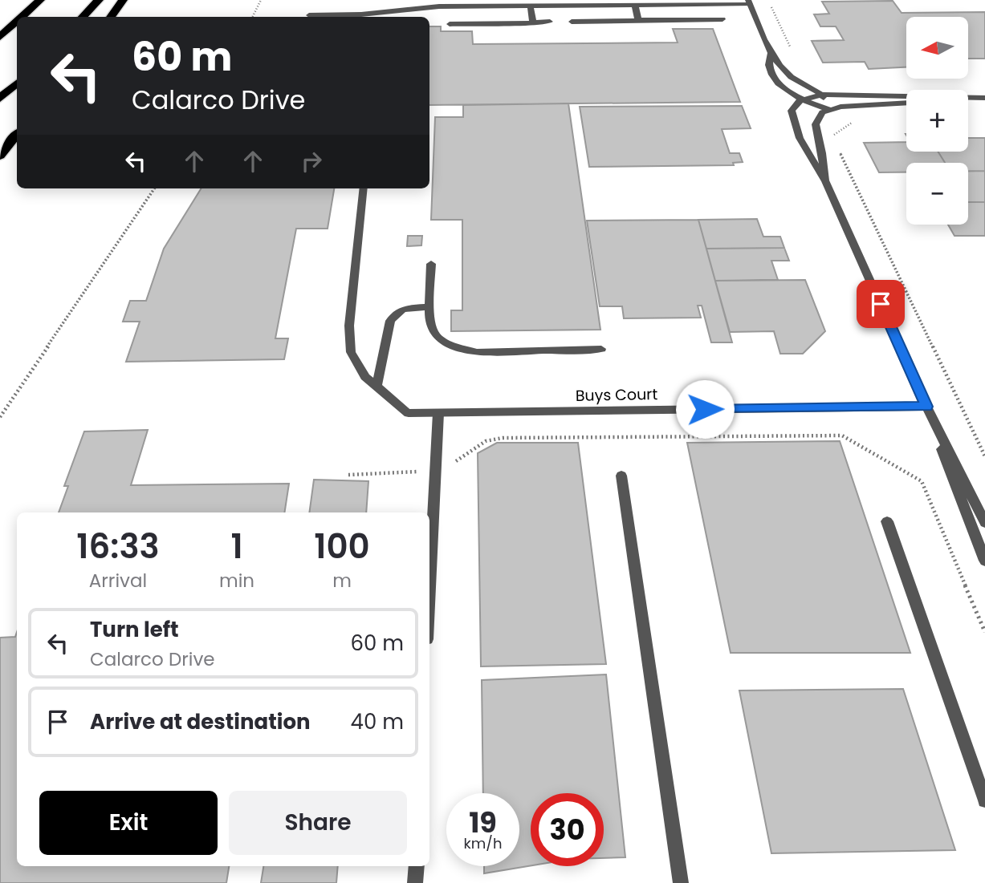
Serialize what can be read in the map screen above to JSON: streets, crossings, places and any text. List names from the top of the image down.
{
  "streets": {
    "street": ["Buys Court"]
  },
  "north": "left",
  "page": {
    "map_buttons": ["+", "−"],
    "turn": ["60 m", "Calarco Drive"],
    "eta": [
      "16:33",
      "Arrival",
      "1",
      "min",
      "100",
      "m"
    ],
    "list": [
      {
        "name": "Turn left",
        "note": "Calarco Drive",
        "value": "60 m"
      },
      {
        "name": "Arrive at destination",
        "value": "40 m"
      }
    ],
    "buttons": ["Exit", "Share"],
    "speed": "19 km/h",
    "limit": "30"
  }
}
